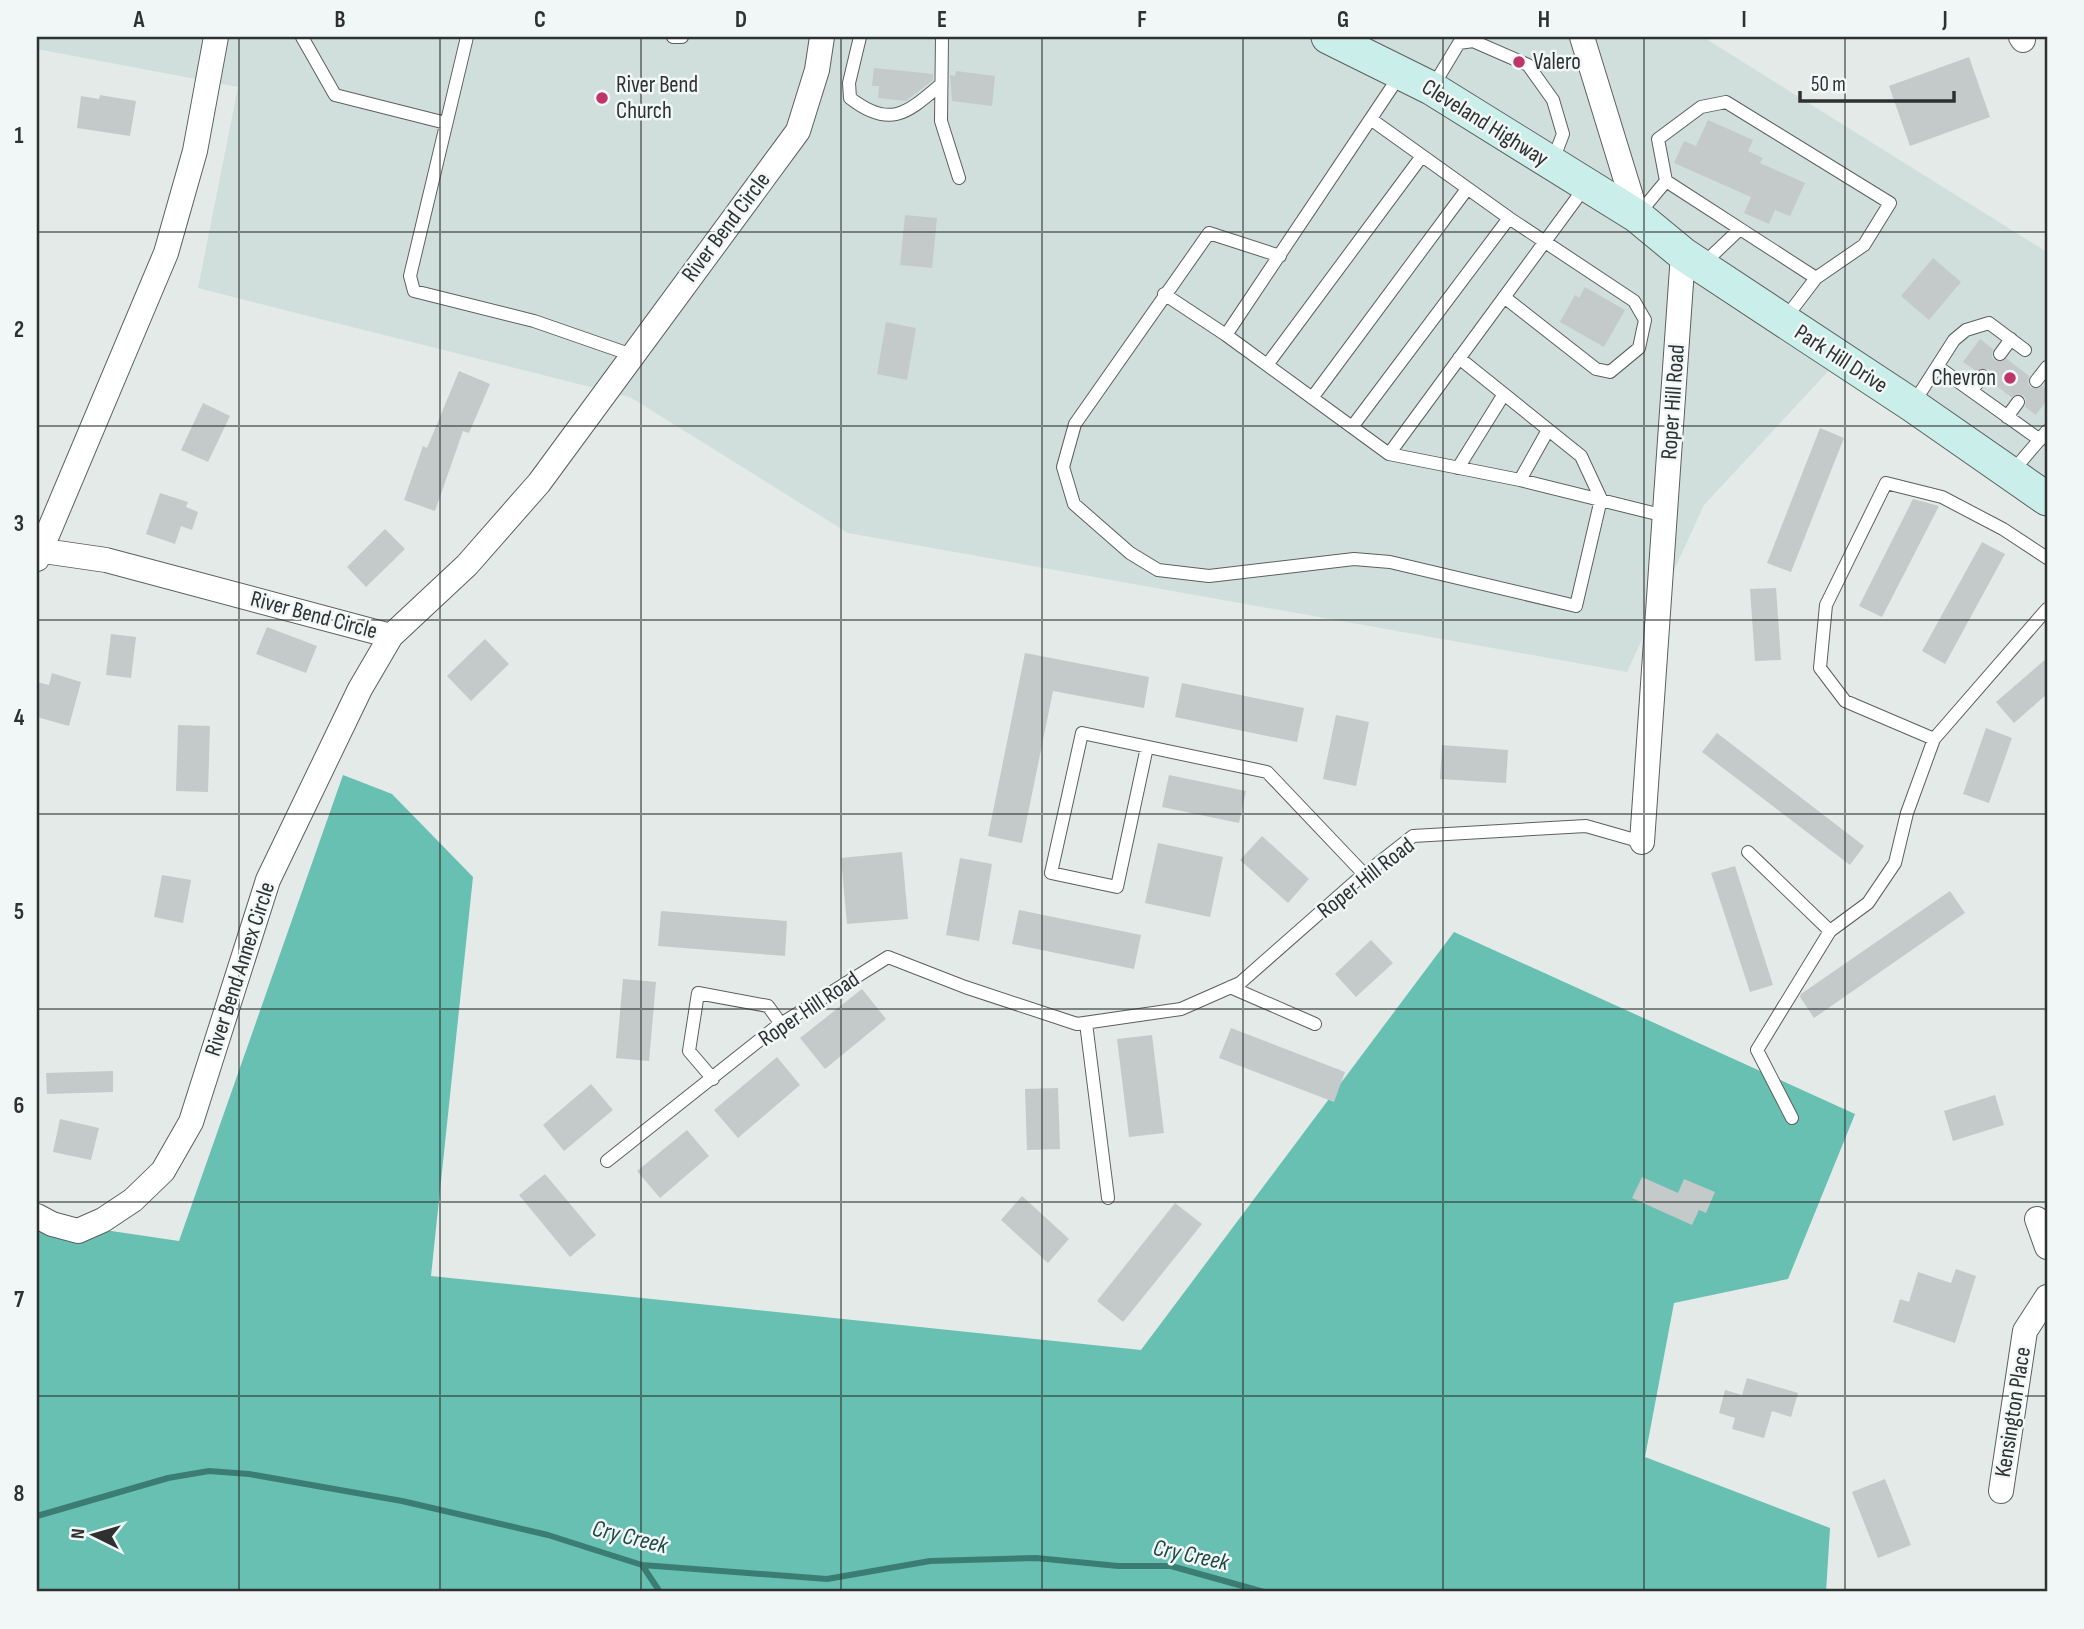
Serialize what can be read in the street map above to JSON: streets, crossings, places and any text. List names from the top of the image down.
{
  "streets": {
    "main road": ["Cleveland Highway", "Park Hill Drive"],
    "street": [
      "River Bend Circle",
      "Roper Hill Road",
      "River Bend Annex Circle",
      "Kensington Place"
    ]
  },
  "crossings": [
    ["Cleveland Highway", "Park Hill Drive"],
    ["River Bend Circle", "River Bend Annex Circle"],
    ["Park Hill Drive", "Roper Hill Road"]
  ],
  "water": ["Cry Creek"],
  "places": ["Valero", "River Bend Church", "Chevron"],
  "scale_bar": "50 m",
  "north": "left",
  "grid": {
    "columns": [
      "A",
      "B",
      "C",
      "D",
      "E",
      "F",
      "G",
      "H",
      "I",
      "J"
    ],
    "rows": [
      "1",
      "2",
      "3",
      "4",
      "5",
      "6",
      "7",
      "8"
    ]
  }
}
